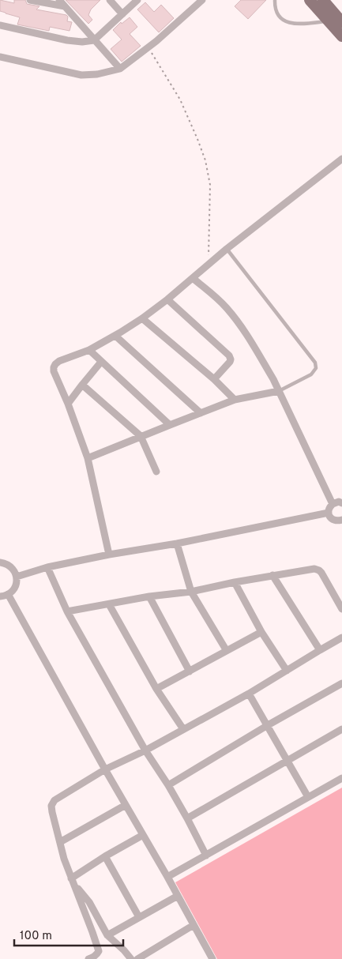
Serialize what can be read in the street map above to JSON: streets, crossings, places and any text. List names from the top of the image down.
{
  "scale_bar": "100 m"
}
